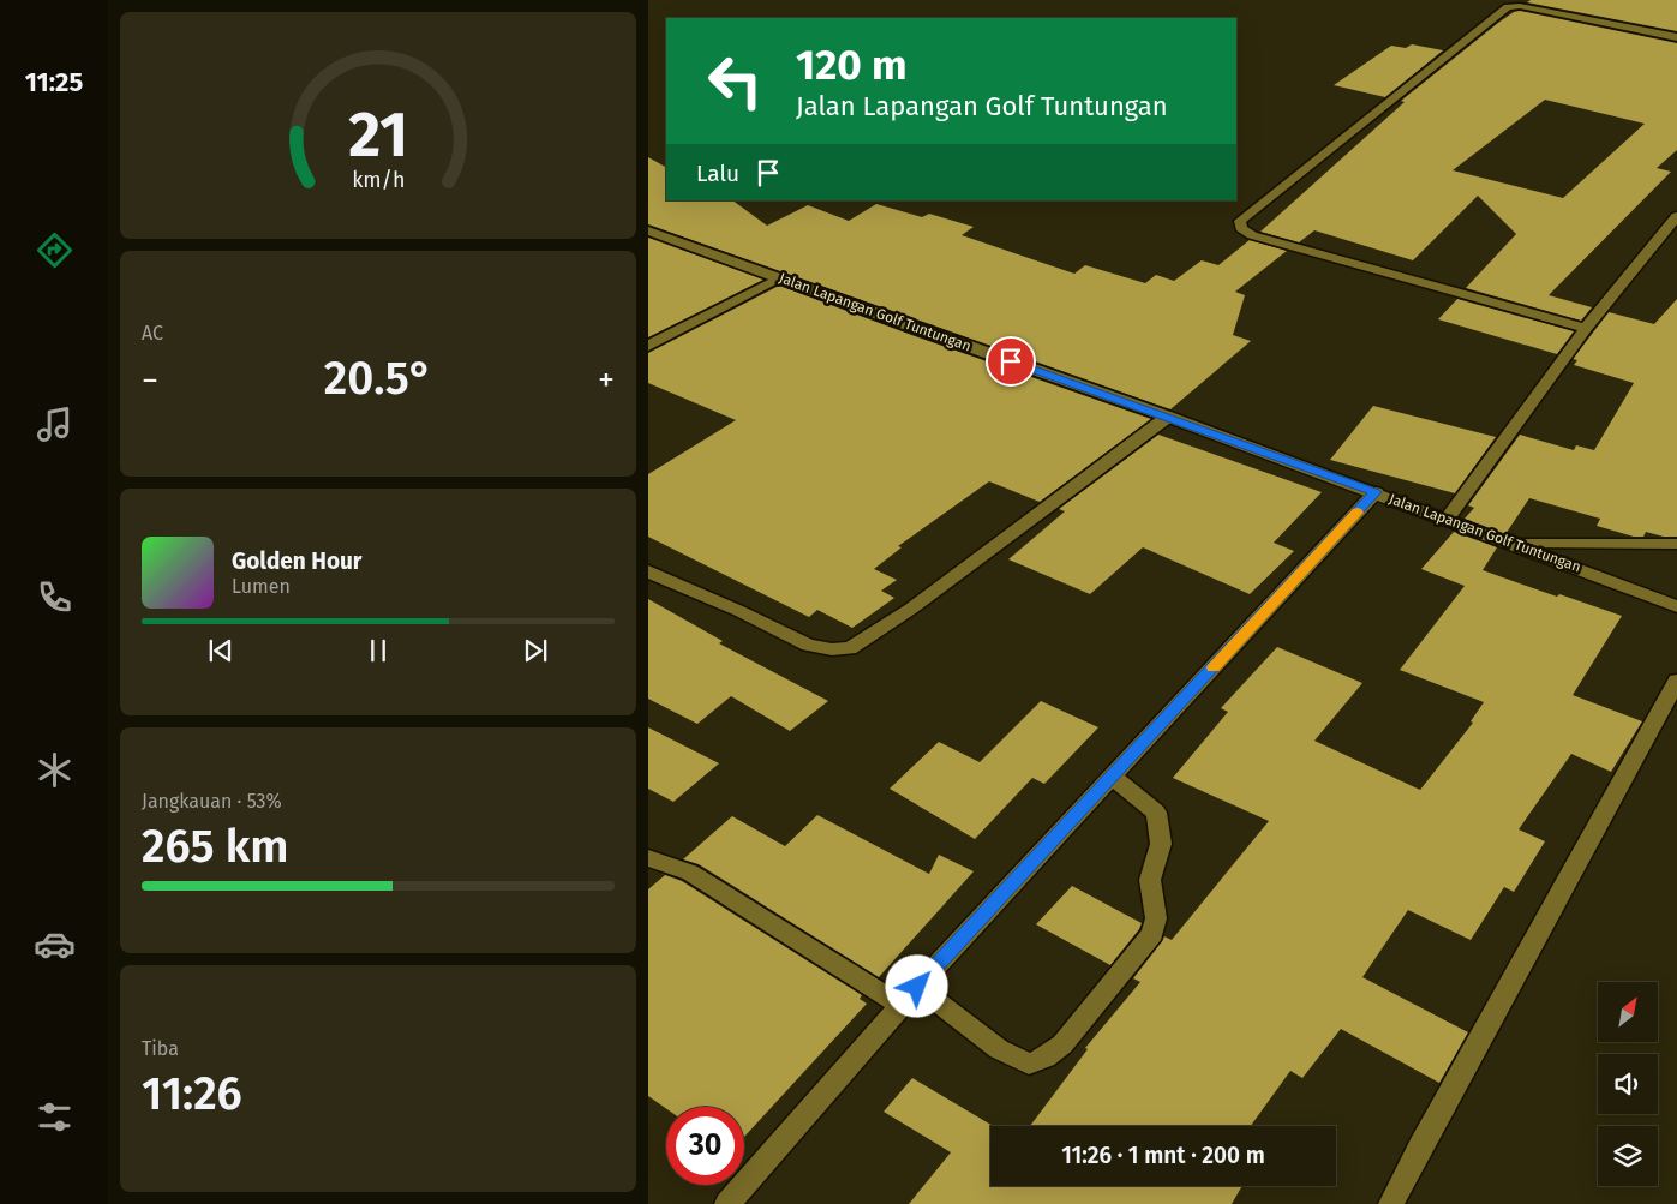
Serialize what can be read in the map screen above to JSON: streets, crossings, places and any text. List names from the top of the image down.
{
  "streets": {
    "street": ["Jalan Lapangan Golf Tuntungan"]
  },
  "north": "top right",
  "page": {
    "tabs": "11:25",
    "turn": ["120 m", "Jalan Lapangan Golf Tuntungan"],
    "then": "Lalu",
    "tile": [
      "AC",
      ["Jangkauan · 53%", "265 km"],
      ["Tiba", "11:26"]
    ],
    "heat": ["−", "20.5°", "+"],
    "song": ["Golden Hour", "Lumen"],
    "limit": "30",
    "trip": "11:26 · 1 mnt · 200 m",
    "gauge": ["21", "km/h"]
  }
}
